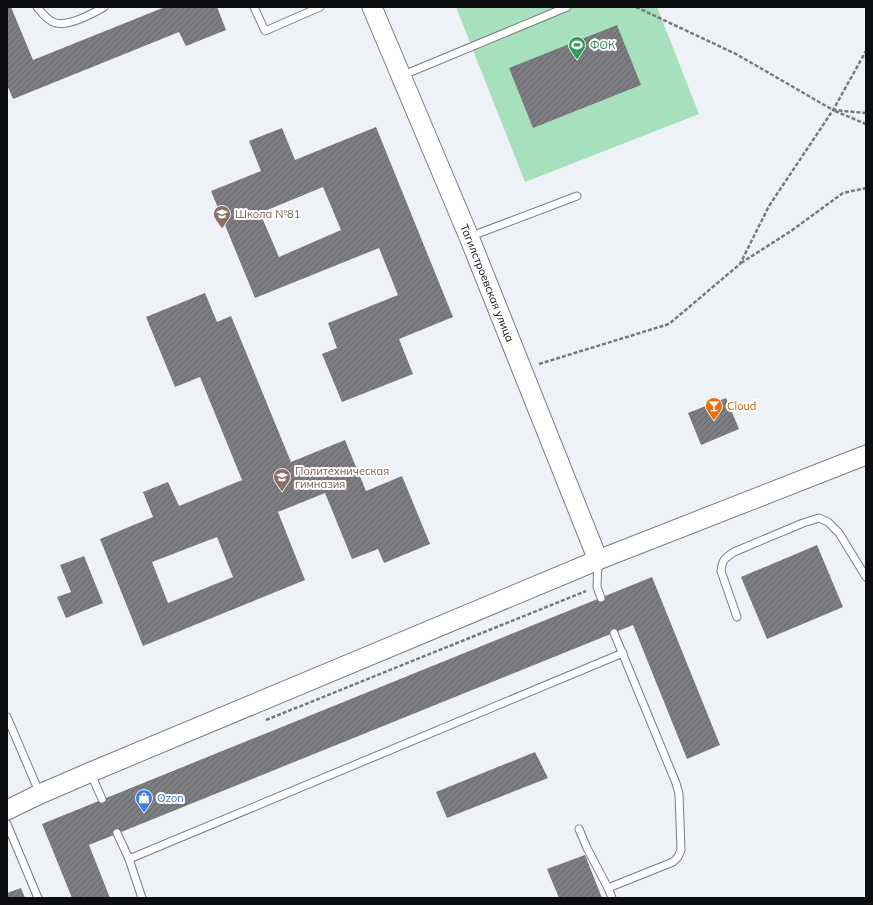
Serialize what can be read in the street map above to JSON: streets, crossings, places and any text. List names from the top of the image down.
{
  "streets": {
    "street": ["Тагилстроевская улица"]
  },
  "places": {
    "sports": ["ФОК"],
    "school or university": ["Школа №81", "Политехническая гимназия"],
    "bar": ["Cloud"],
    "shop": ["Ozon"]
  }
}
